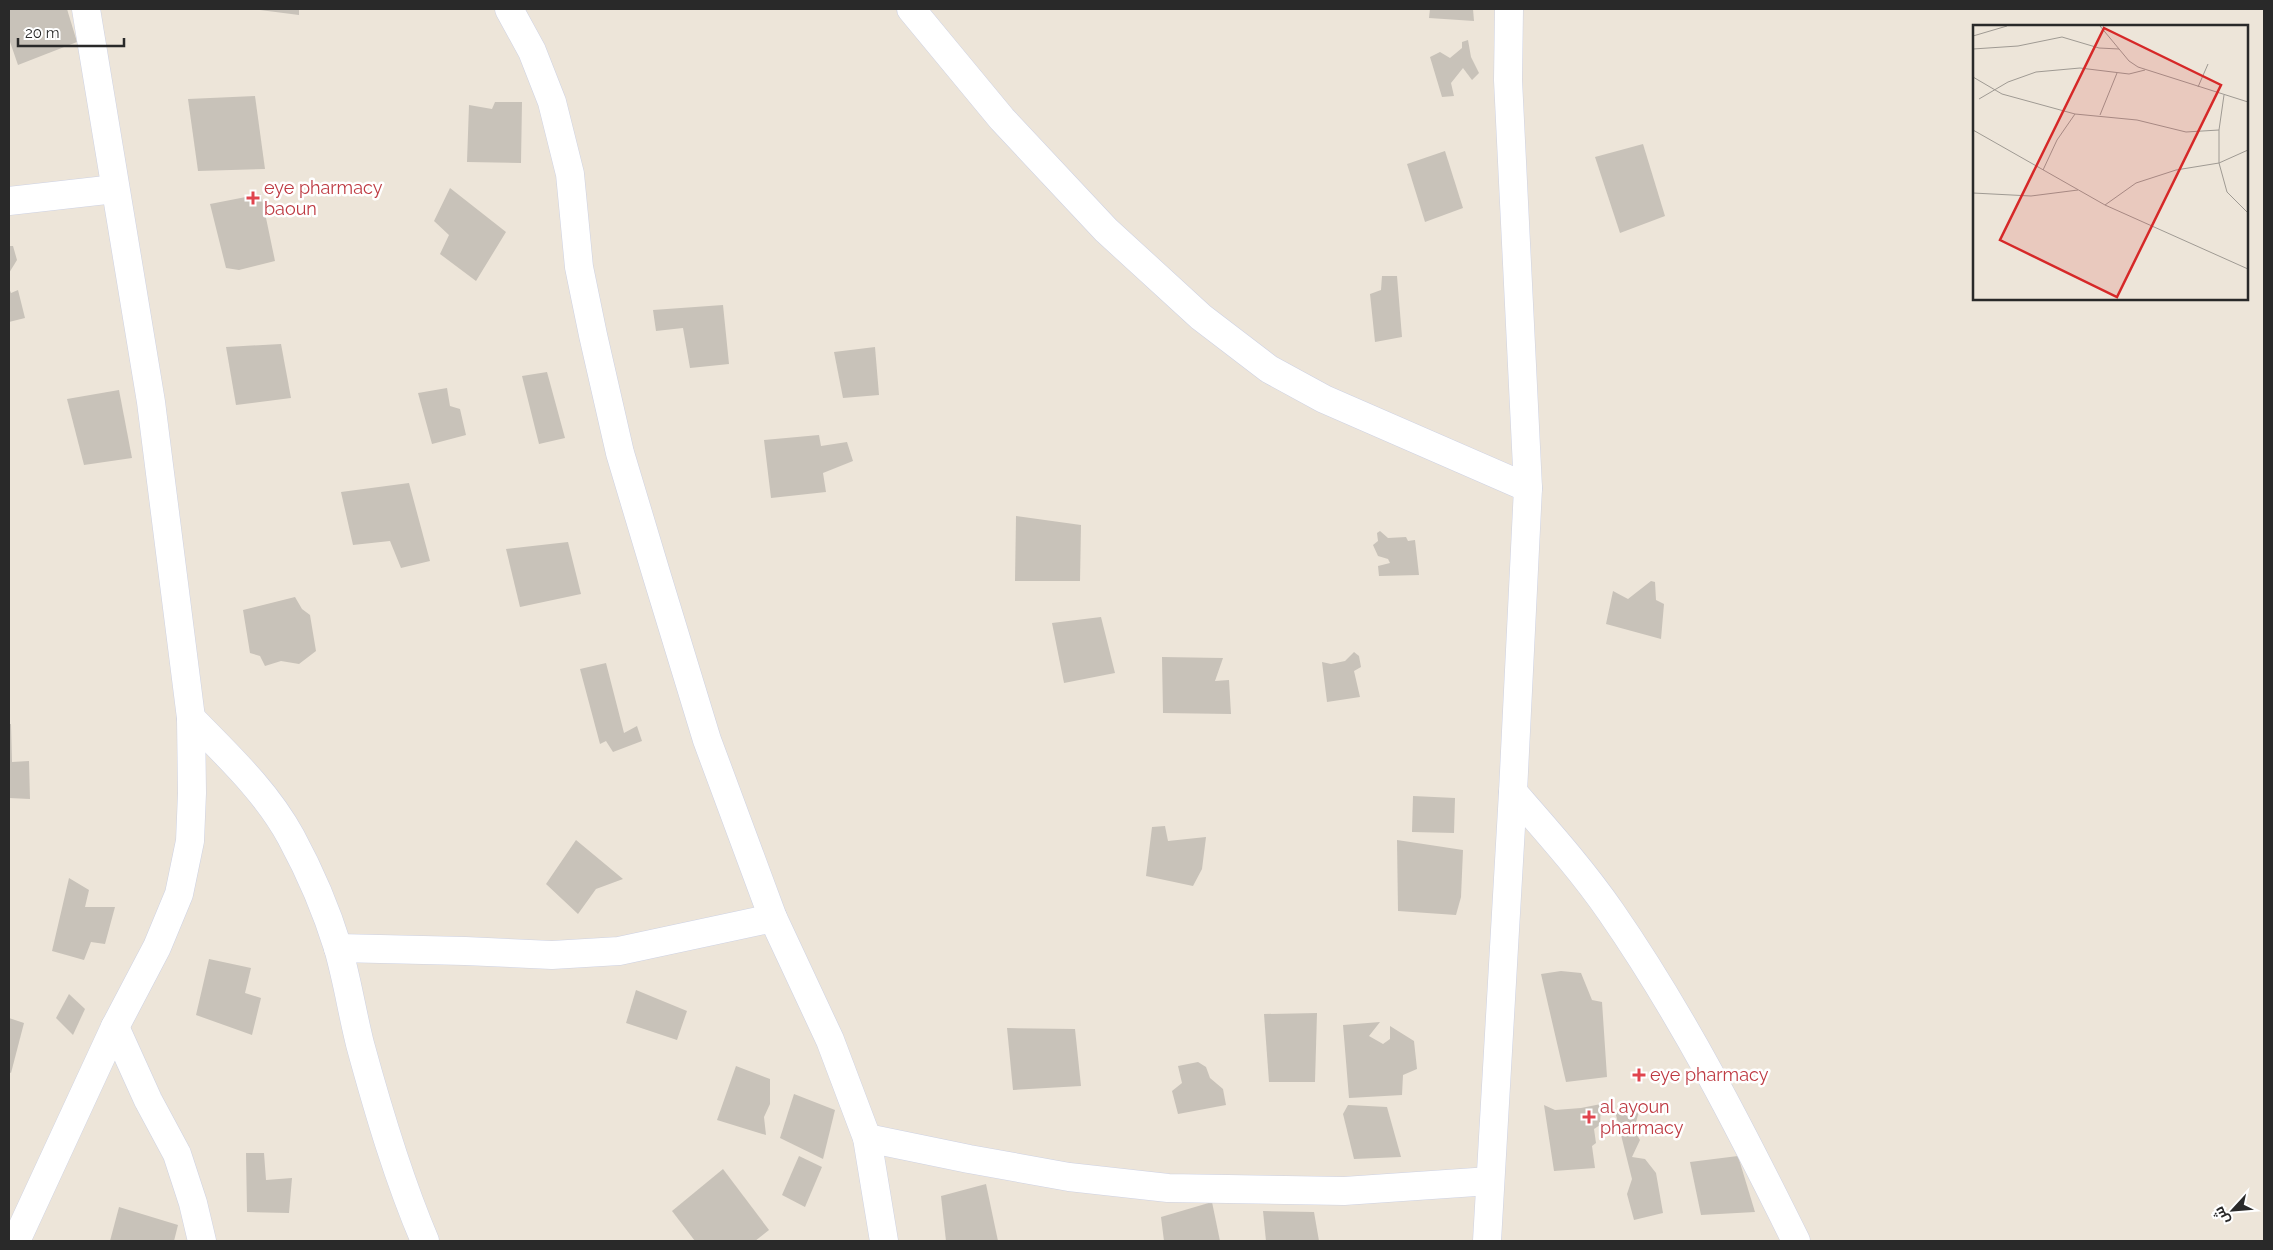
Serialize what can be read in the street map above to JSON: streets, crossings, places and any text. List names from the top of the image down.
{
  "places": {
    "health": ["eye pharmacy baoun", "eye pharmacy", "al ayoun pharmacy"]
  },
  "scale_bar": "20 m",
  "north": "bottom left"
}
